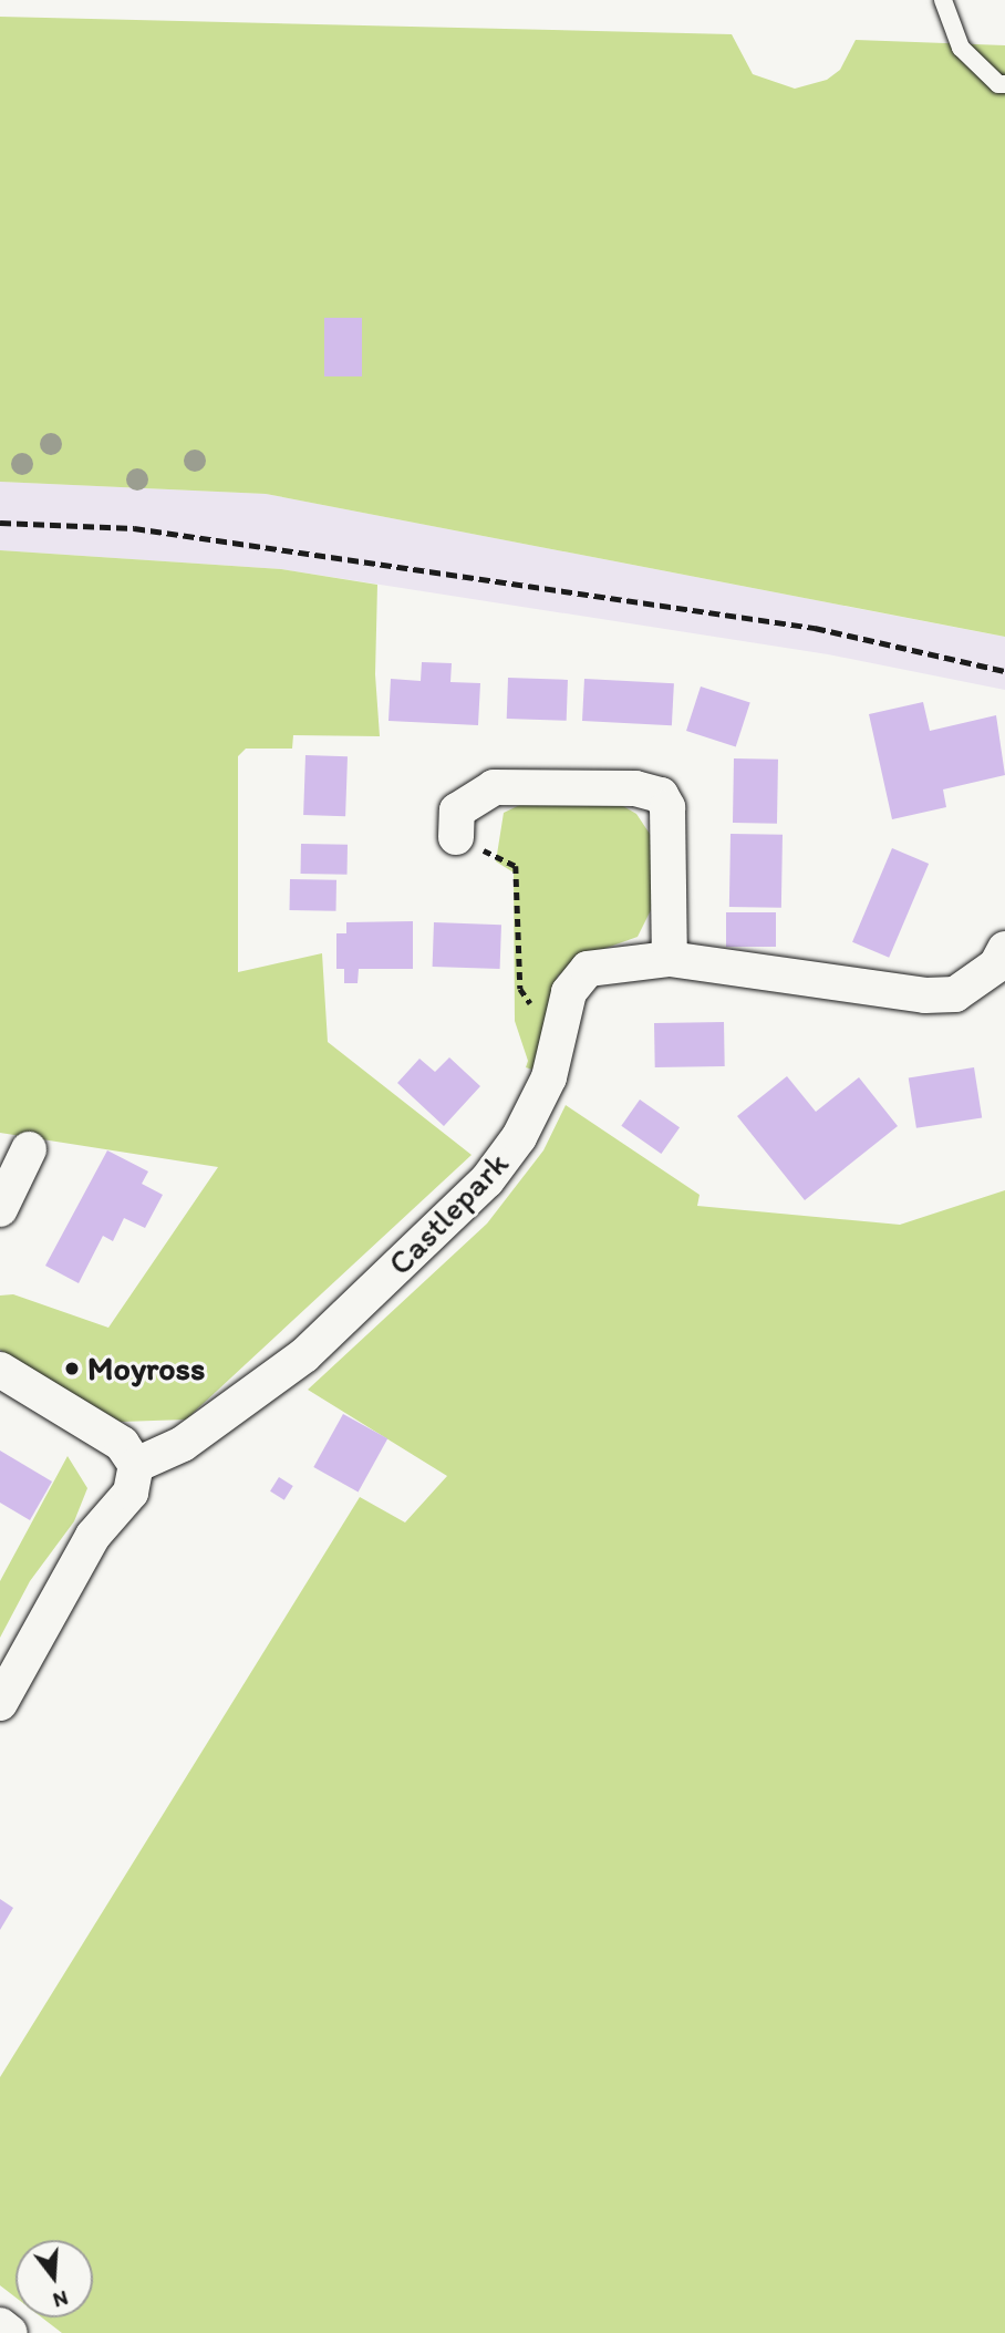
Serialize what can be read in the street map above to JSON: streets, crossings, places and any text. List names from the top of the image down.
{
  "streets": {
    "street": ["Castlepark"]
  },
  "places": ["Moyross"],
  "north": "bottom"
}
